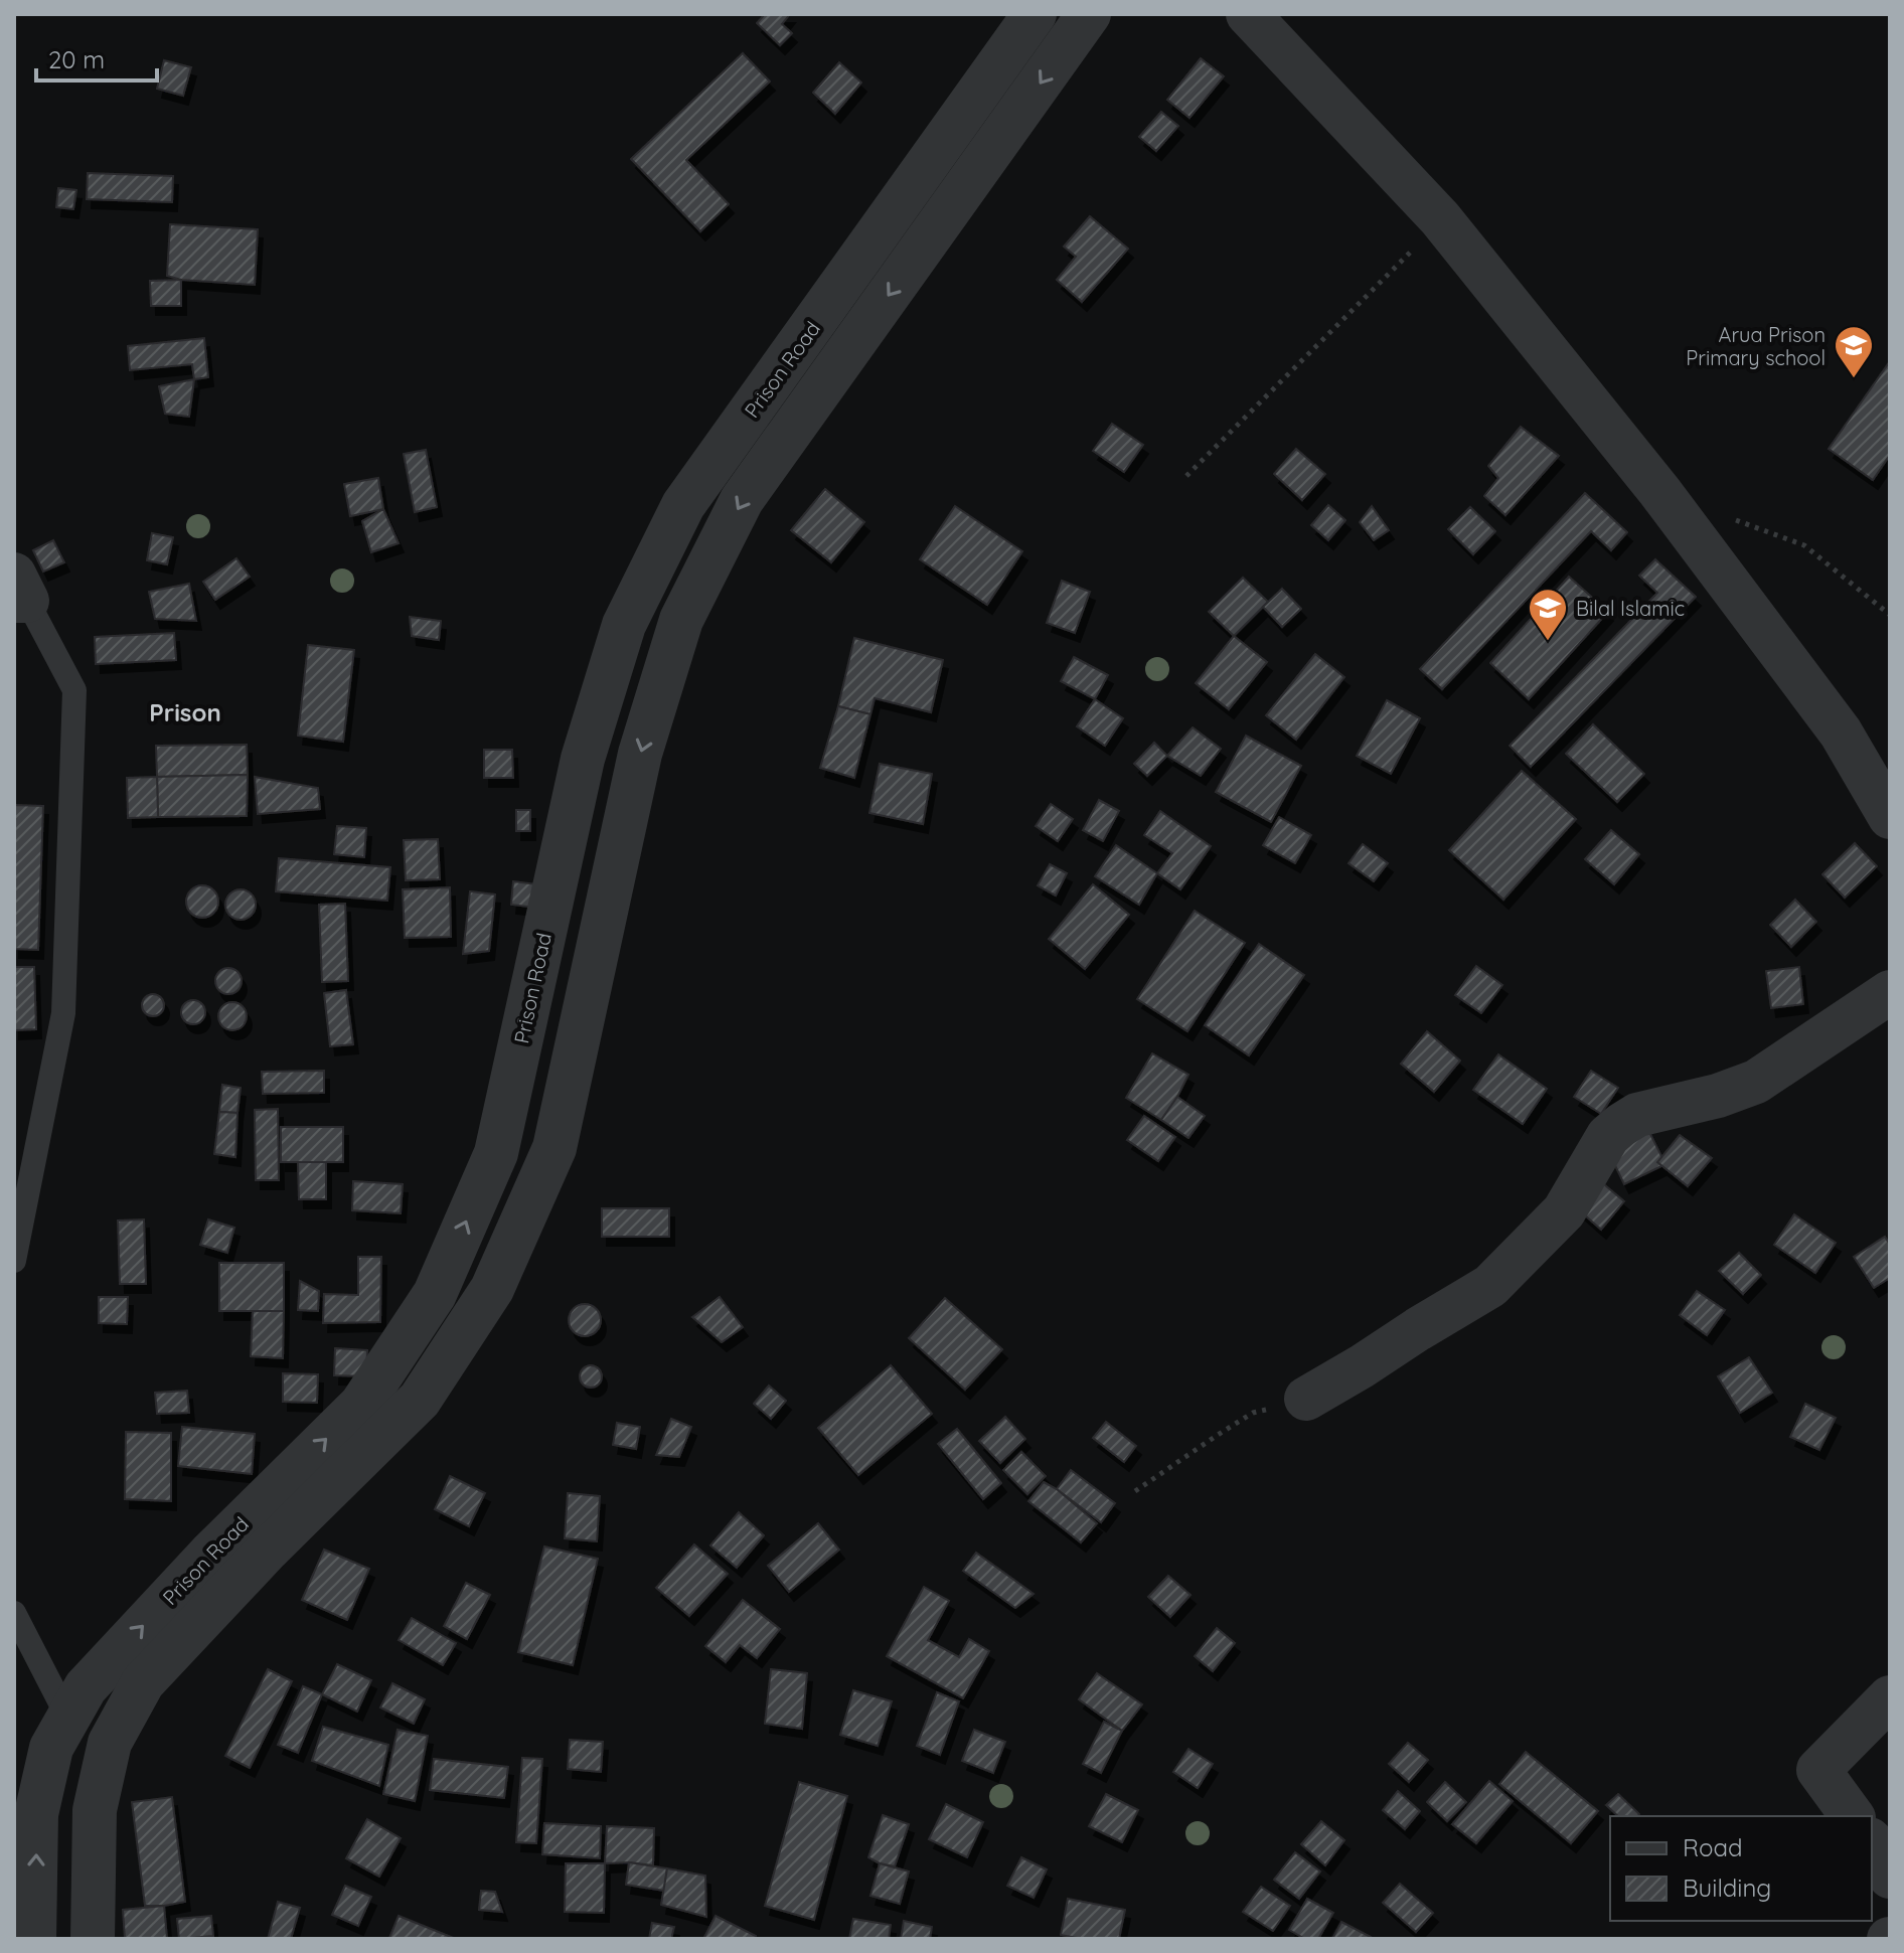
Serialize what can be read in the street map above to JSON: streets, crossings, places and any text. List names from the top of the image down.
{
  "streets": {
    "street": ["Prison Road"]
  },
  "districts": ["Prison"],
  "places": {
    "school or university": ["Arua Prison Primary school", "Bilal Islamic"]
  },
  "legend": ["Road", "Building"],
  "scale_bar": "20 m"
}
